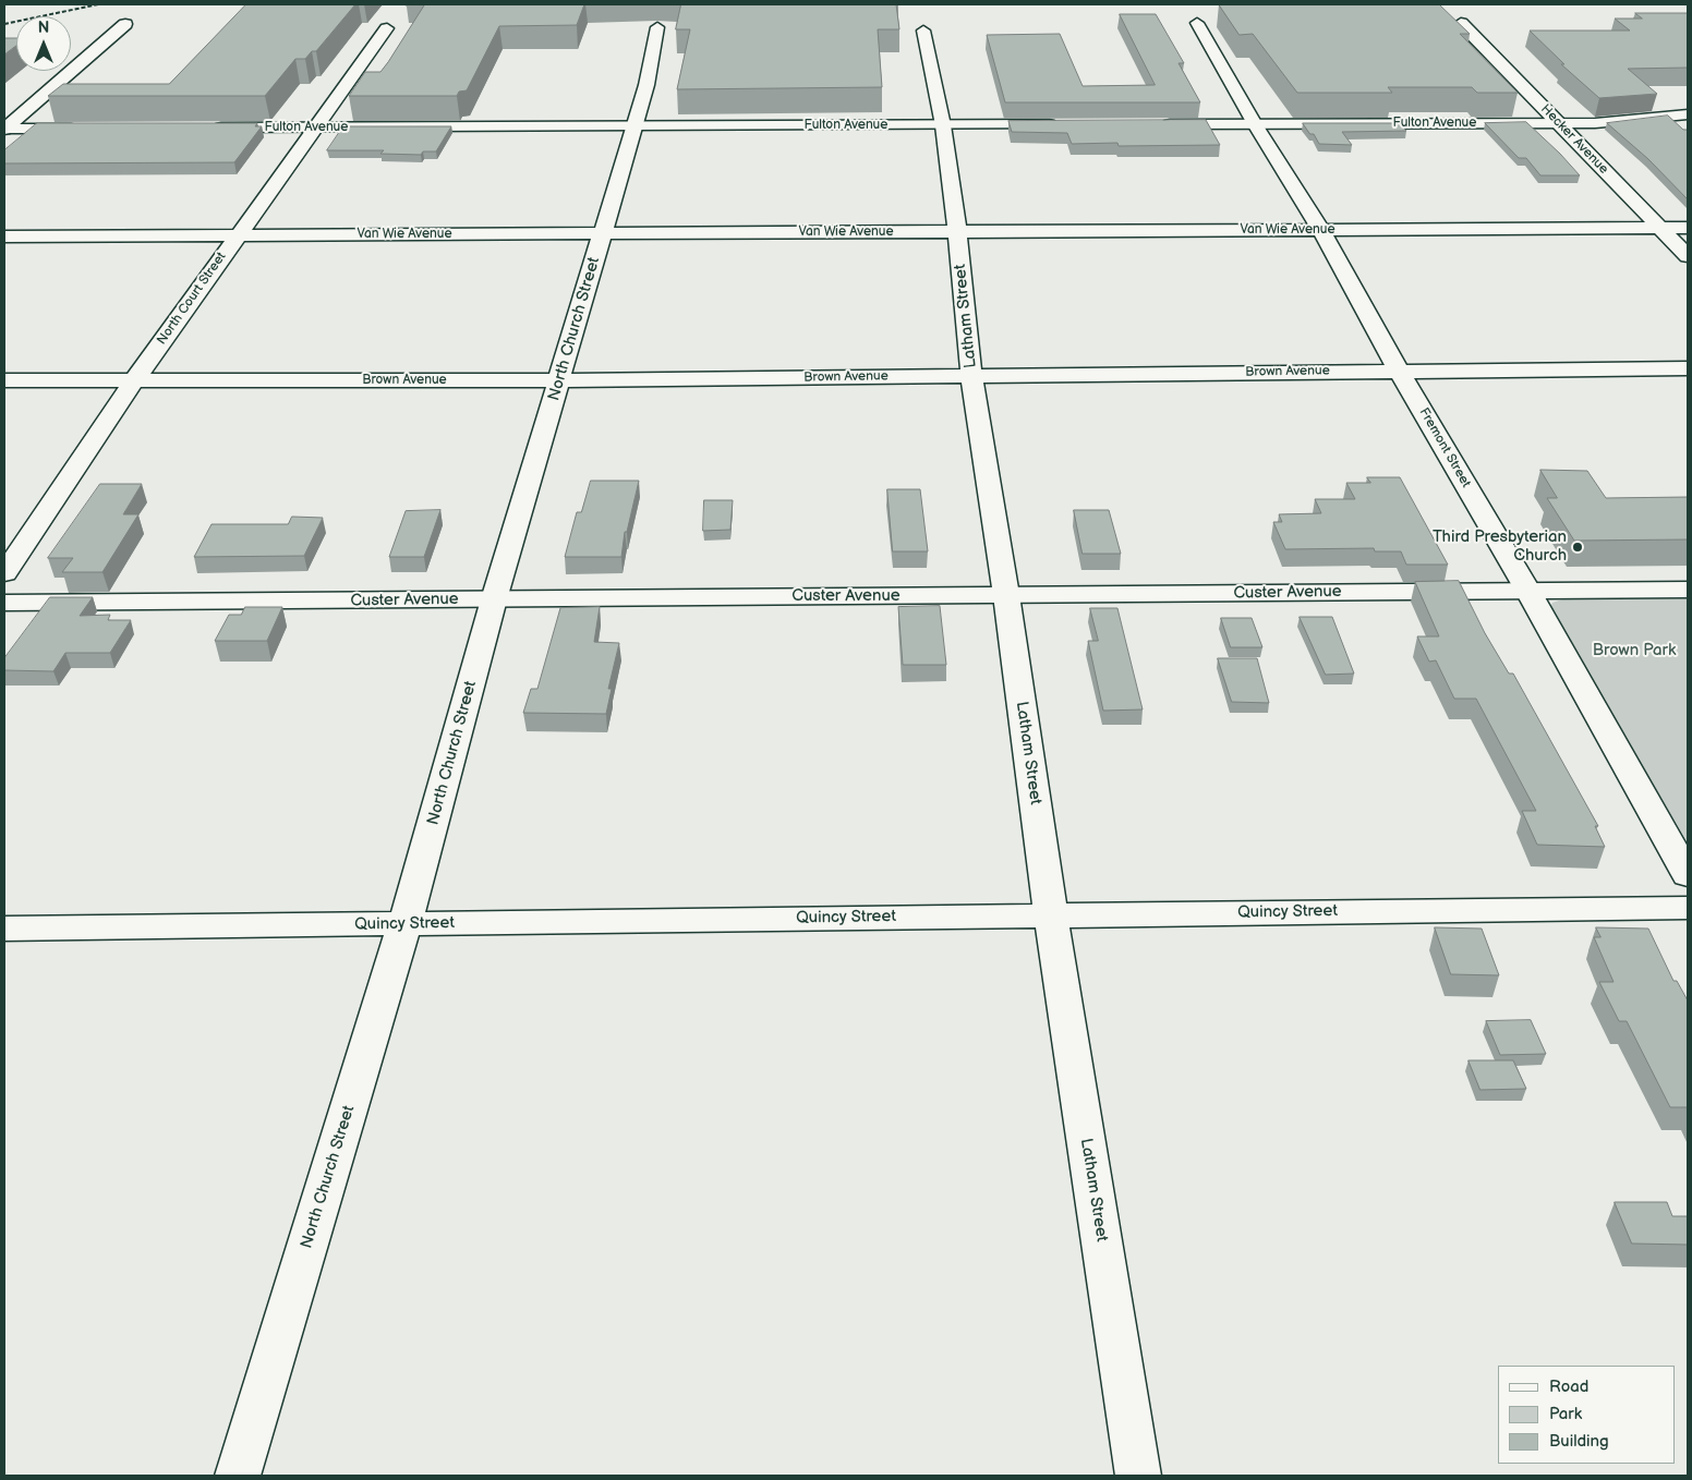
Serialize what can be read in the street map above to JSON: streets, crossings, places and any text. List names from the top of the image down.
{
  "streets": {
    "street": [
      "Fulton Avenue",
      "Hecker Avenue",
      "Van Wie Avenue",
      "North Court Street",
      "Latham Street",
      "North Church Street",
      "Brown Avenue",
      "Fremont Street",
      "Custer Avenue",
      "Quincy Street"
    ]
  },
  "crossings": [
    ["Fulton Avenue", "Hecker Avenue"],
    ["Fulton Avenue", "North Court Street"],
    ["Fulton Avenue", "Latham Street"],
    ["Fulton Avenue", "North Church Street"],
    ["Fulton Avenue", "Fremont Street"],
    ["Hecker Avenue", "Van Wie Avenue"],
    ["Van Wie Avenue", "North Court Street"],
    ["Van Wie Avenue", "Latham Street"],
    ["Van Wie Avenue", "North Church Street"],
    ["Van Wie Avenue", "Fremont Street"],
    ["North Court Street", "Brown Avenue"],
    ["Latham Street", "Brown Avenue"],
    ["Latham Street", "Custer Avenue"],
    ["Latham Street", "Quincy Street"],
    ["North Church Street", "Brown Avenue"],
    ["North Church Street", "Custer Avenue"],
    ["North Church Street", "Quincy Street"],
    ["Brown Avenue", "Fremont Street"],
    ["Fremont Street", "Custer Avenue"]
  ],
  "parks": ["Brown Park"],
  "places": ["Third Presbyterian Church"],
  "legend": ["Road", "Park", "Building"],
  "north": "top"
}
